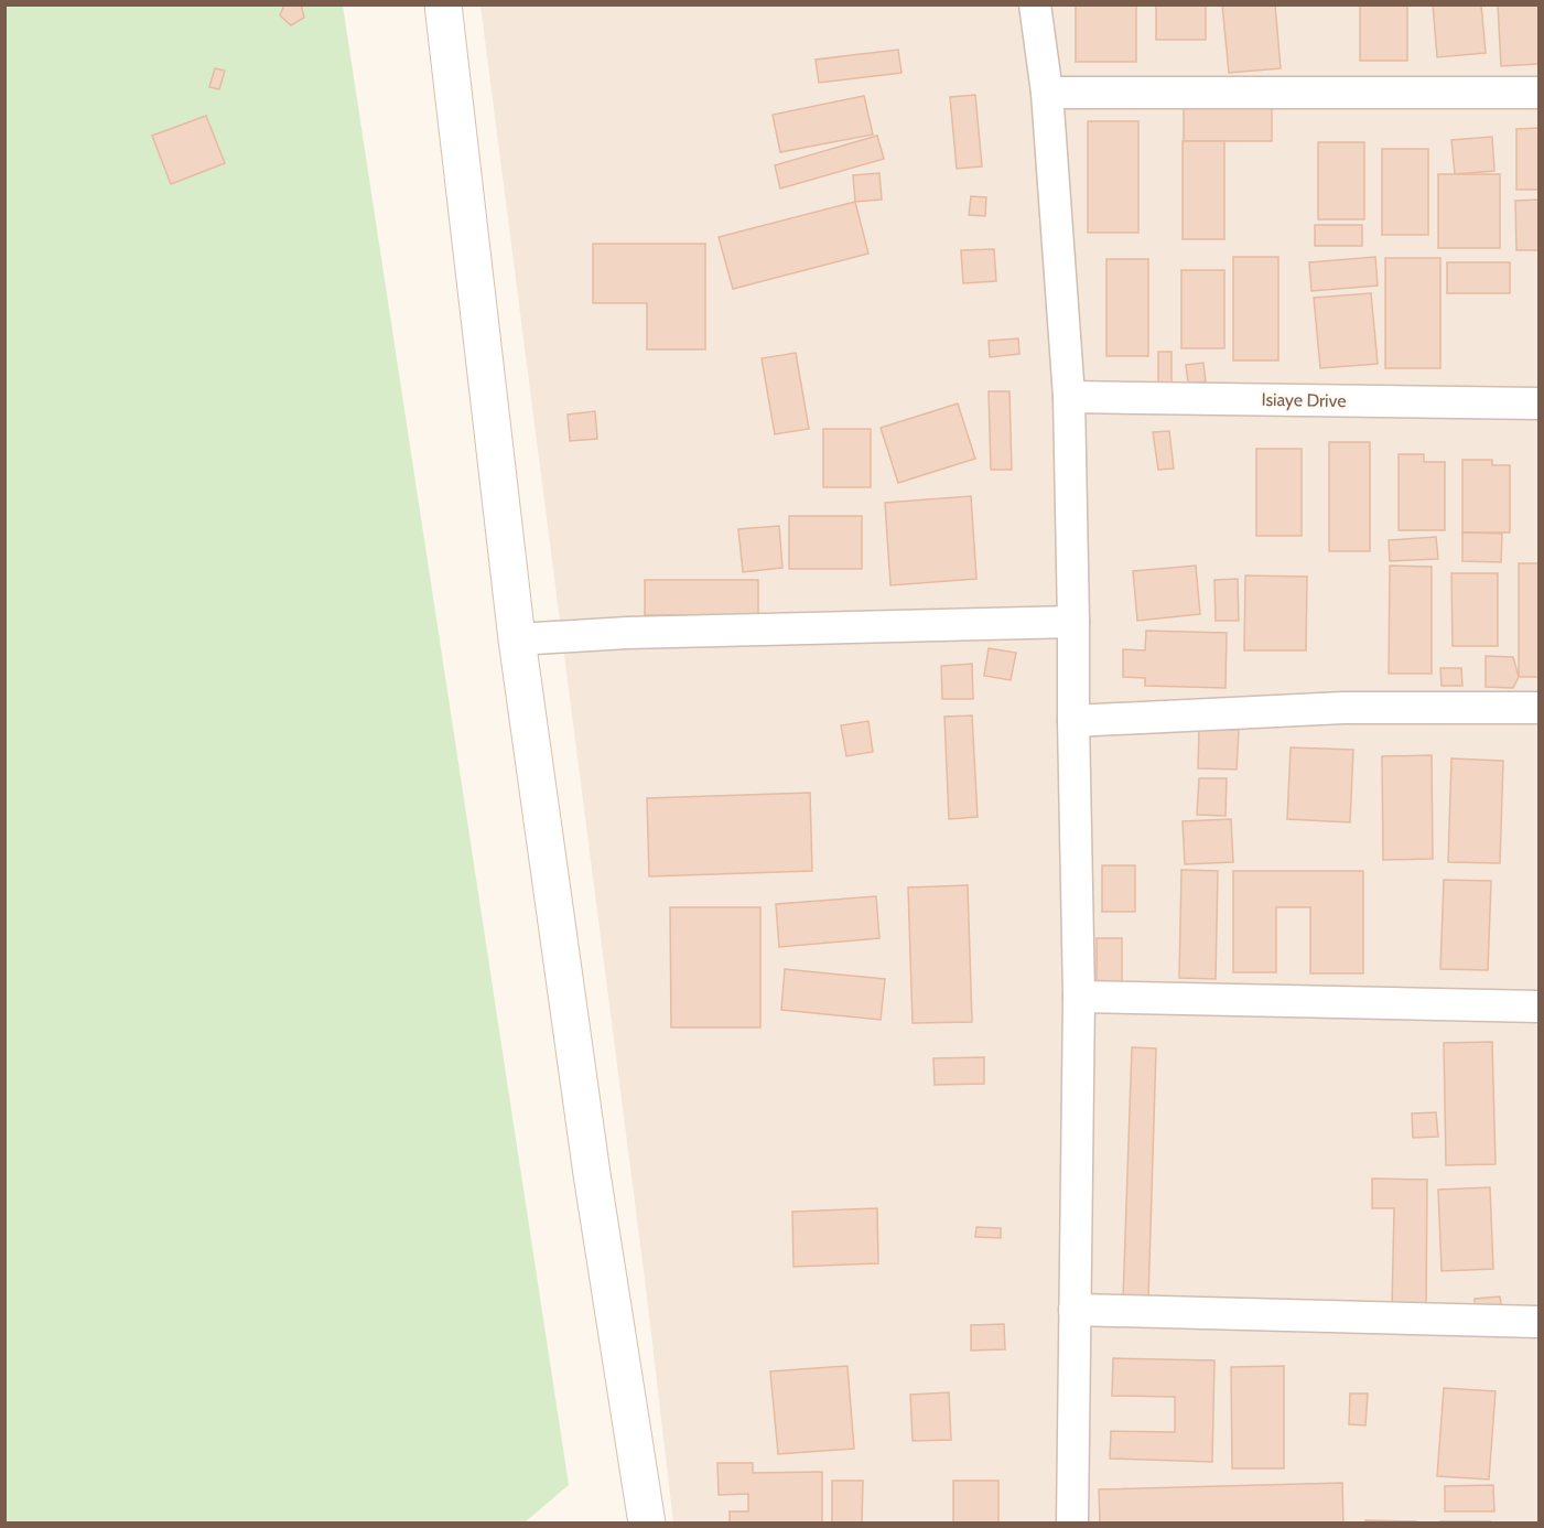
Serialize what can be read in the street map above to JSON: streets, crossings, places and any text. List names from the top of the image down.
{
  "streets": {
    "street": ["Isiaye Drive"]
  }
}
